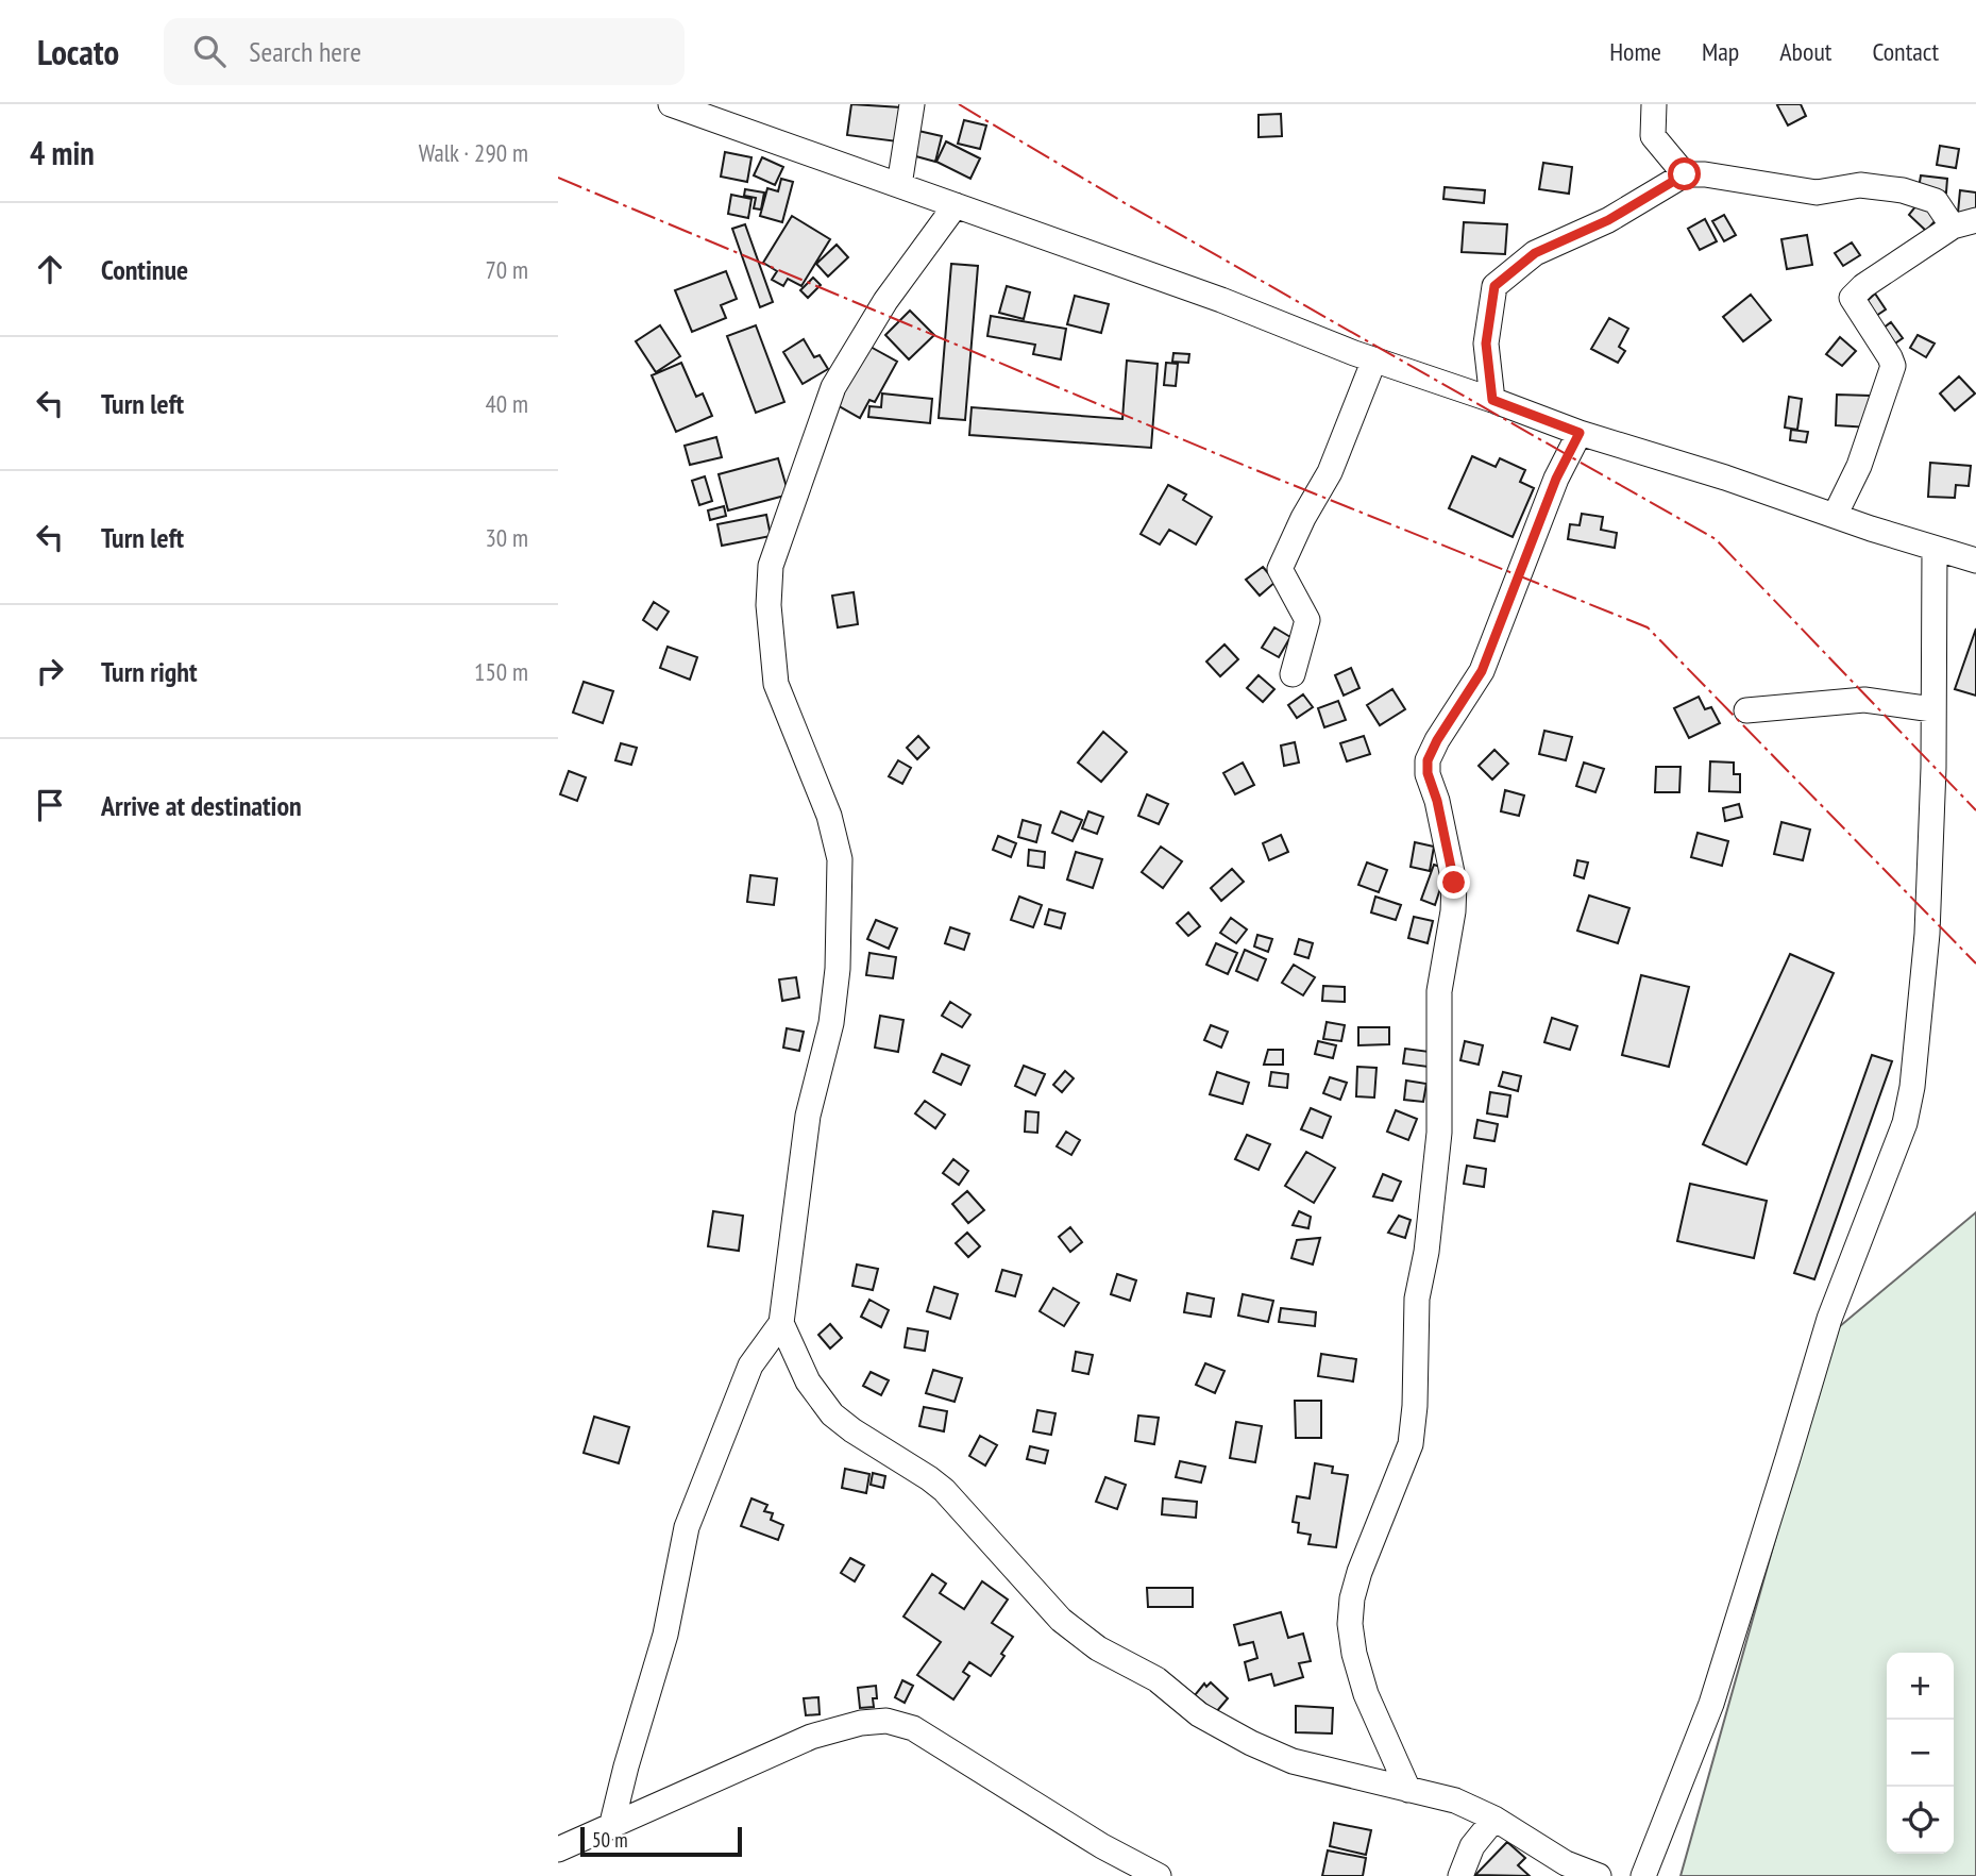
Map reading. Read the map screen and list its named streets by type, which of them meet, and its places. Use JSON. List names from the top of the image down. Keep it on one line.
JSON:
{"scale_bar":"50 m","page":{"header":"Locato","search":"Search here","nav":["Home","Map","About","Contact"],"heading":["4 min","Walk · 290 m"],"list":[["Continue","70 m"],["Turn left","40 m"],["Turn left","30 m"],["Turn right","150 m"],"Arrive at destination"],"map_buttons":["+","−"],"scale":"50 m"}}
